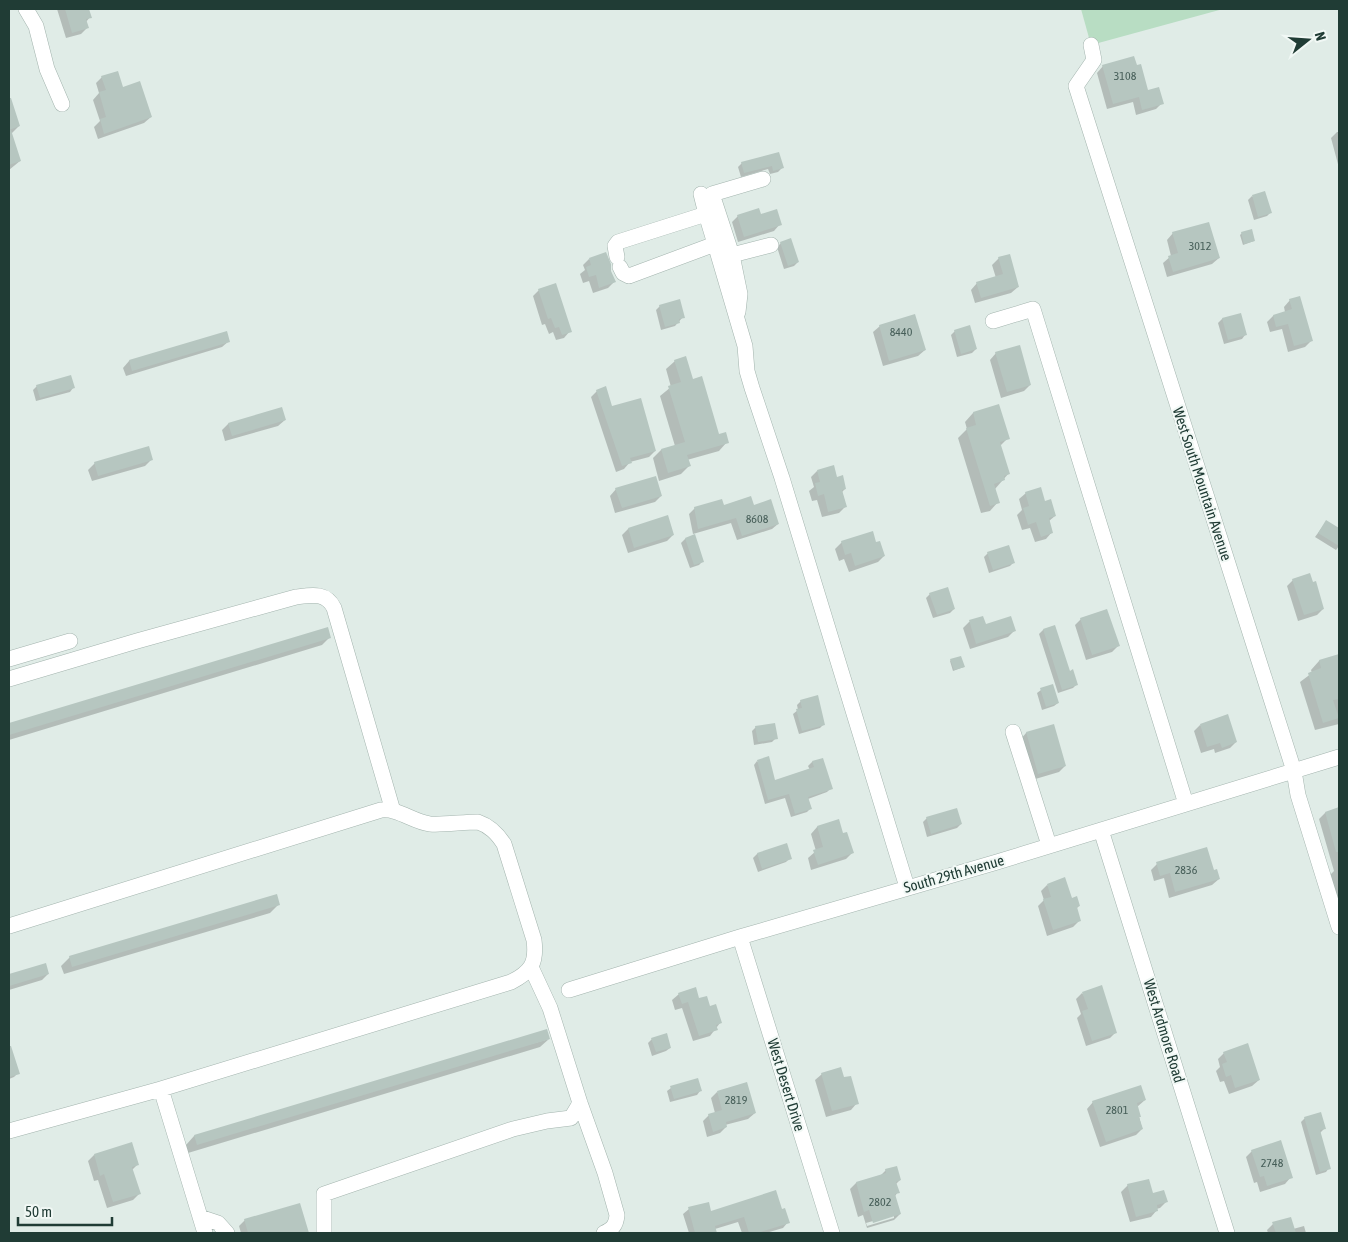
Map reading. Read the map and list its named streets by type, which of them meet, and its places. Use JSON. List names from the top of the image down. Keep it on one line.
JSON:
{"streets":{"street":["West South Mountain Avenue","South 29th Avenue","West Ardmore Road","West Desert Drive"]},"crossings":[["West South Mountain Avenue","South 29th Avenue"],["South 29th Avenue","West Ardmore Road"],["South 29th Avenue","West Desert Drive"]],"house_numbers":["3108","3012","8440","8608","2836","2819","2801","2748","2802"],"scale_bar":"50 m","north":"right"}
